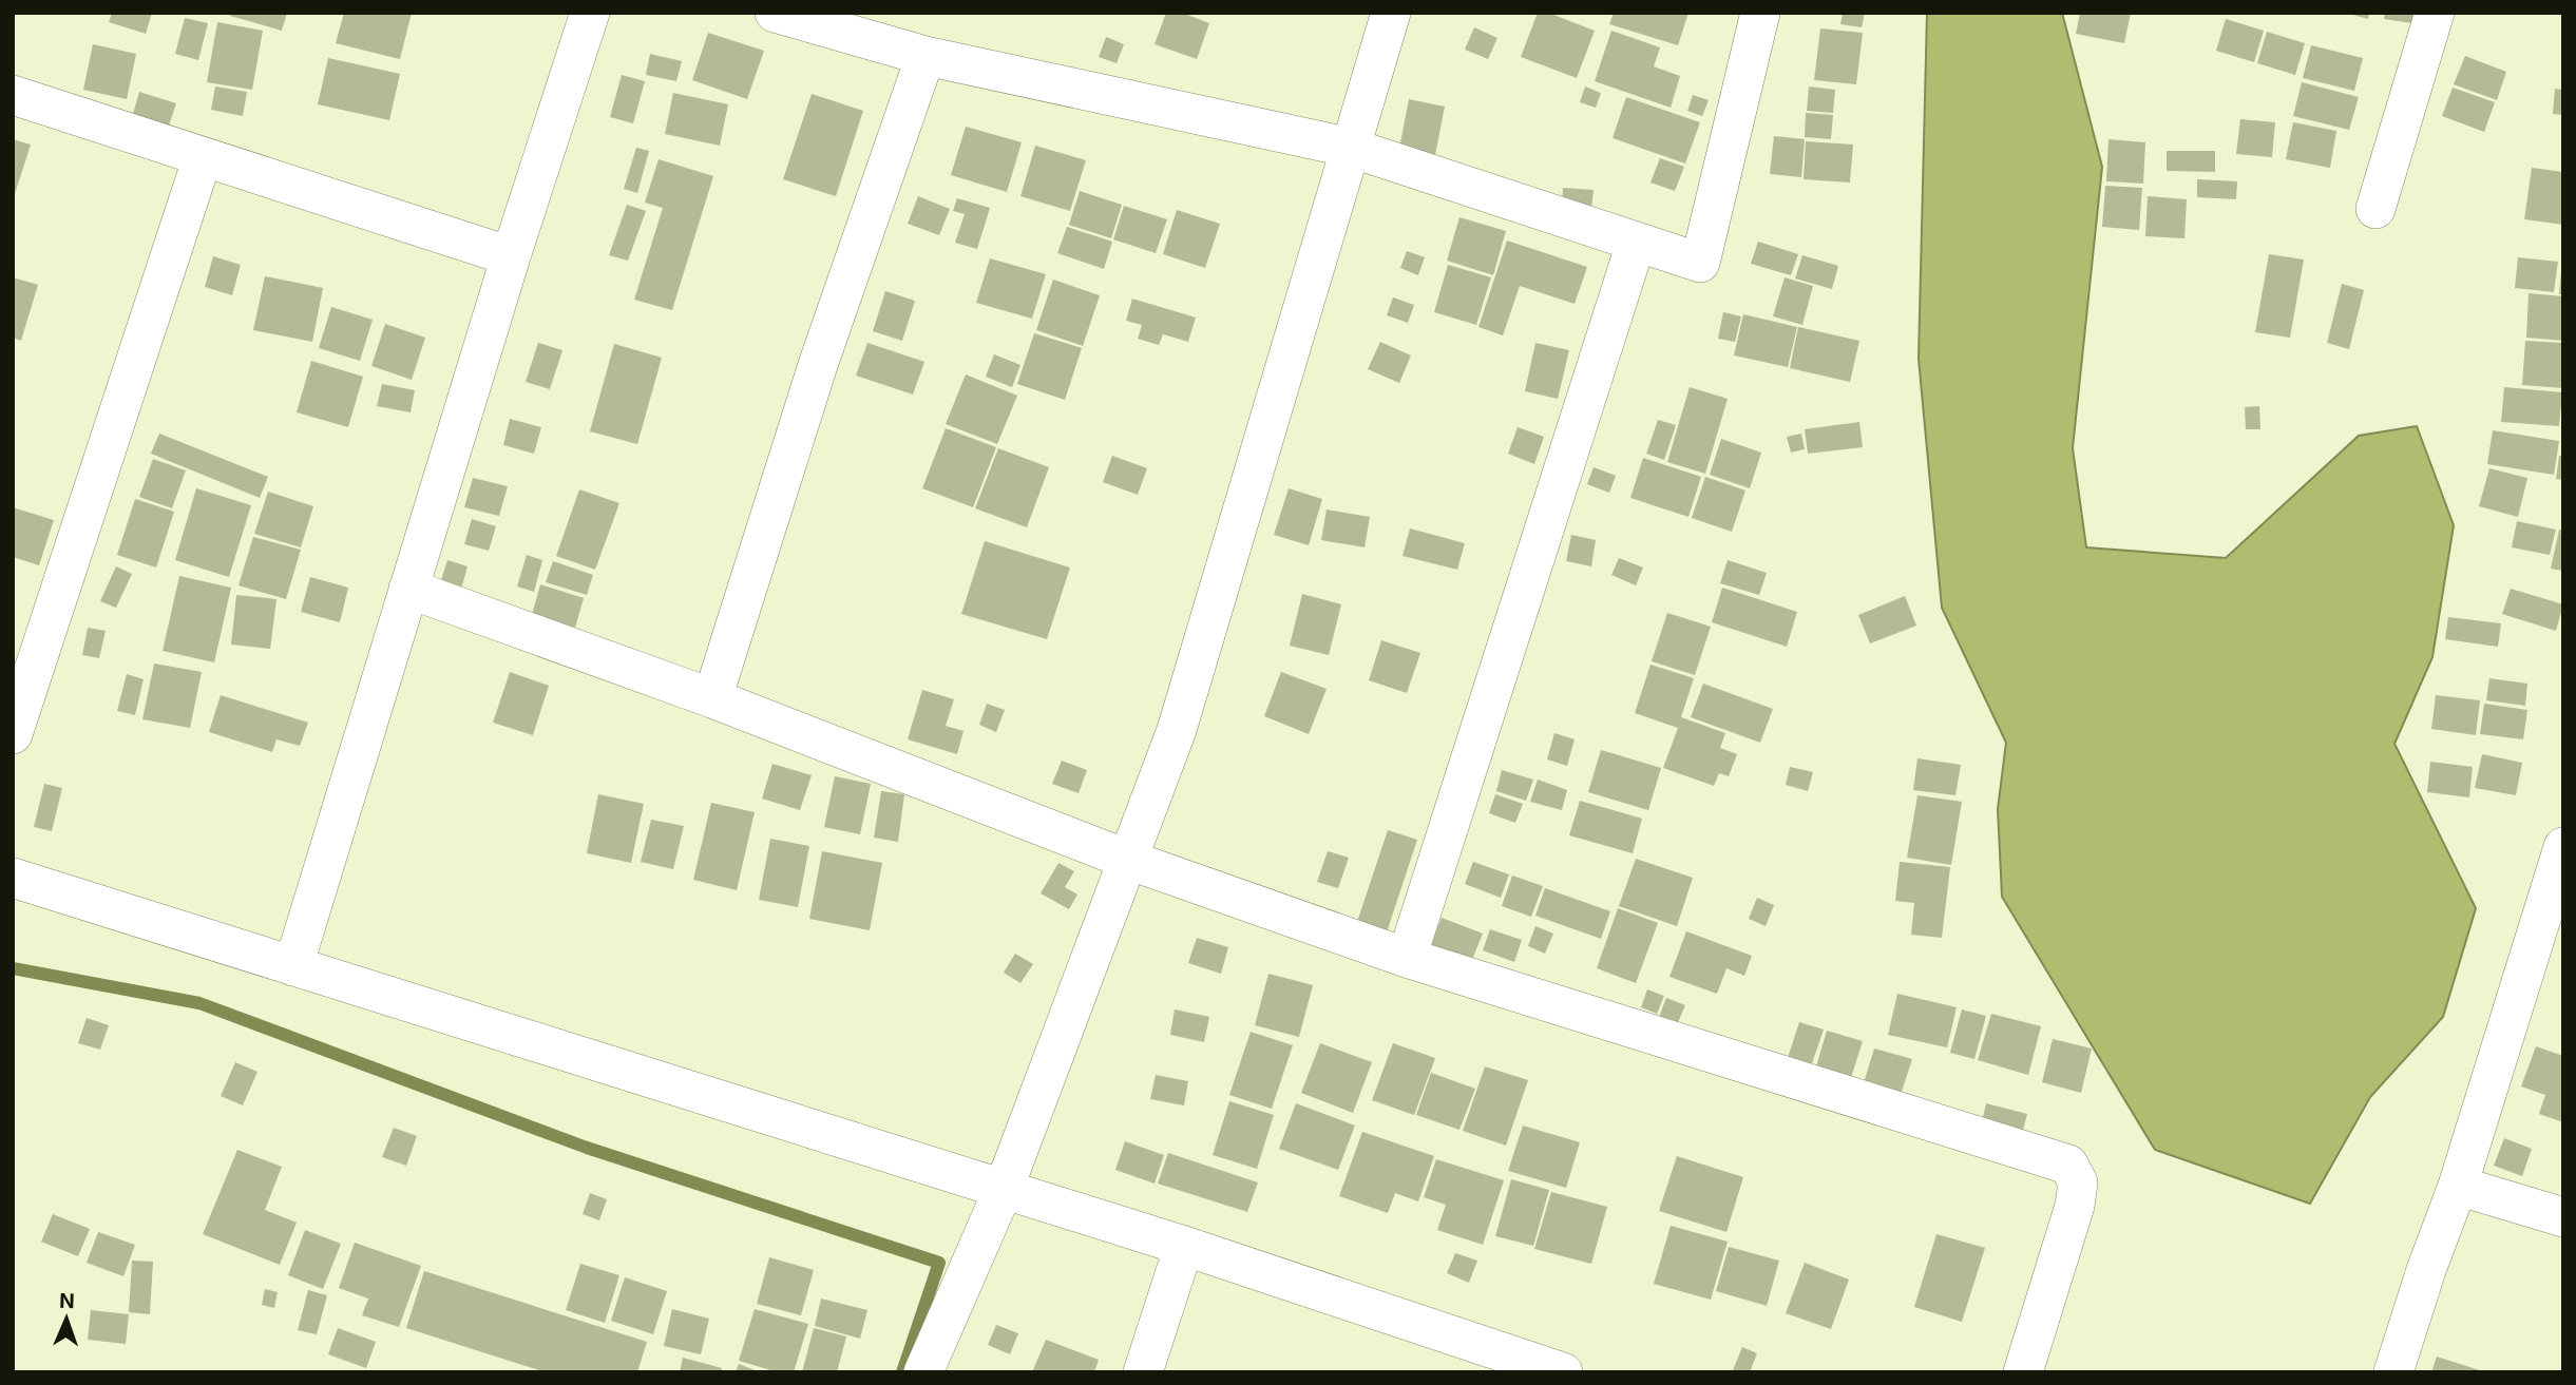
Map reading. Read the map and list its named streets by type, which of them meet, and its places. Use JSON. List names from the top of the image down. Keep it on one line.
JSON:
{"north":"top"}
